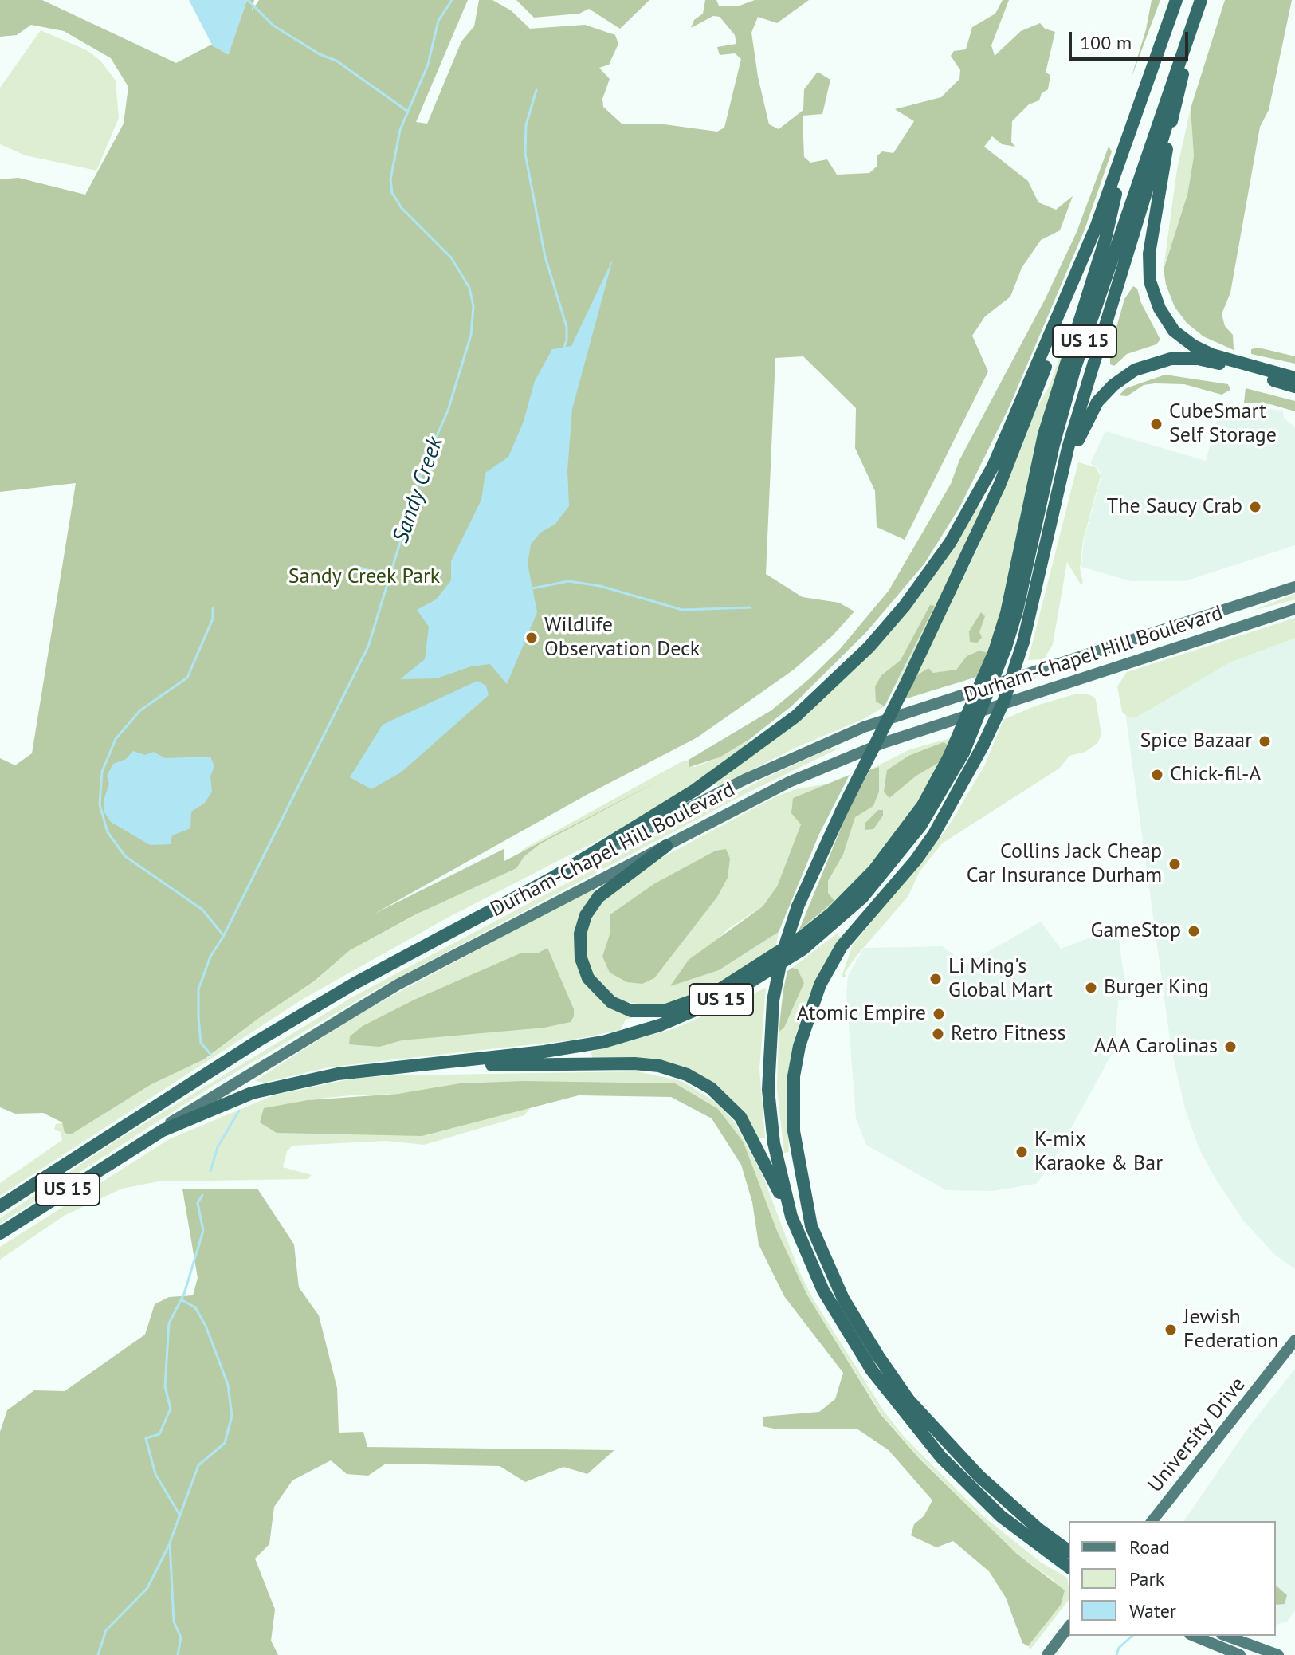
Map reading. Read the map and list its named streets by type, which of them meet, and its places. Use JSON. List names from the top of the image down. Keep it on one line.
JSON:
{"streets":{"highway":["US 15","Durham-Chapel Hill Boulevard"],"main road":["University Drive"]},"crossings":[["US 15","Durham-Chapel Hill Boulevard"]],"water":["Sandy Creek"],"parks":["Sandy Creek Park"],"places":["CubeSmart Self Storage","The Saucy Crab","Wildlife Observation Deck","Spice Bazaar","Chick-fil-A","Collins Jack Cheap Car Insurance Durham","GameStop","Li Ming's Global Mart","Burger King","Atomic Empire","Retro Fitness","AAA Carolinas","K-mix Karaoke & Bar","Jewish Federation"],"legend":["Road","Park","Water"],"scale_bar":"100 m"}
